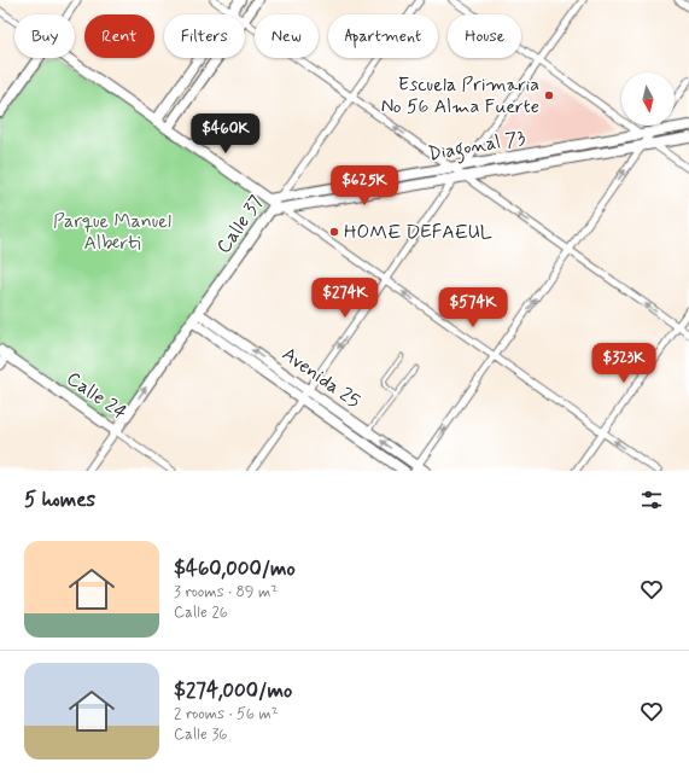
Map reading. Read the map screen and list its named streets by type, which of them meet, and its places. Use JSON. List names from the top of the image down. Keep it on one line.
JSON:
{"streets":{"main road":["Diagonal 73","Calle 37","Avenida 25","Calle 24"]},"crossings":[["Diagonal 73","Calle 37"],["Calle 37","Avenida 25"],["Calle 37","Calle 24"]],"parks":["Parque Manuel Alberti"],"places":["Escuela Primaria No 56 Alma Fuerte","HOME DEFAEUL"],"north":"bottom","page":{"chip":["Buy","Rent","Filters","New","Apartment","House"],"price":["$460K","$625K","$274K","$574K","$323K"],"heading":"5 homes","list":[{"name":"$460,000/mo","note":"3 rooms · 89 m² · Calle 26"},{"name":"$274,000/mo","note":"2 rooms · 56 m² · Calle 36"}]}}
